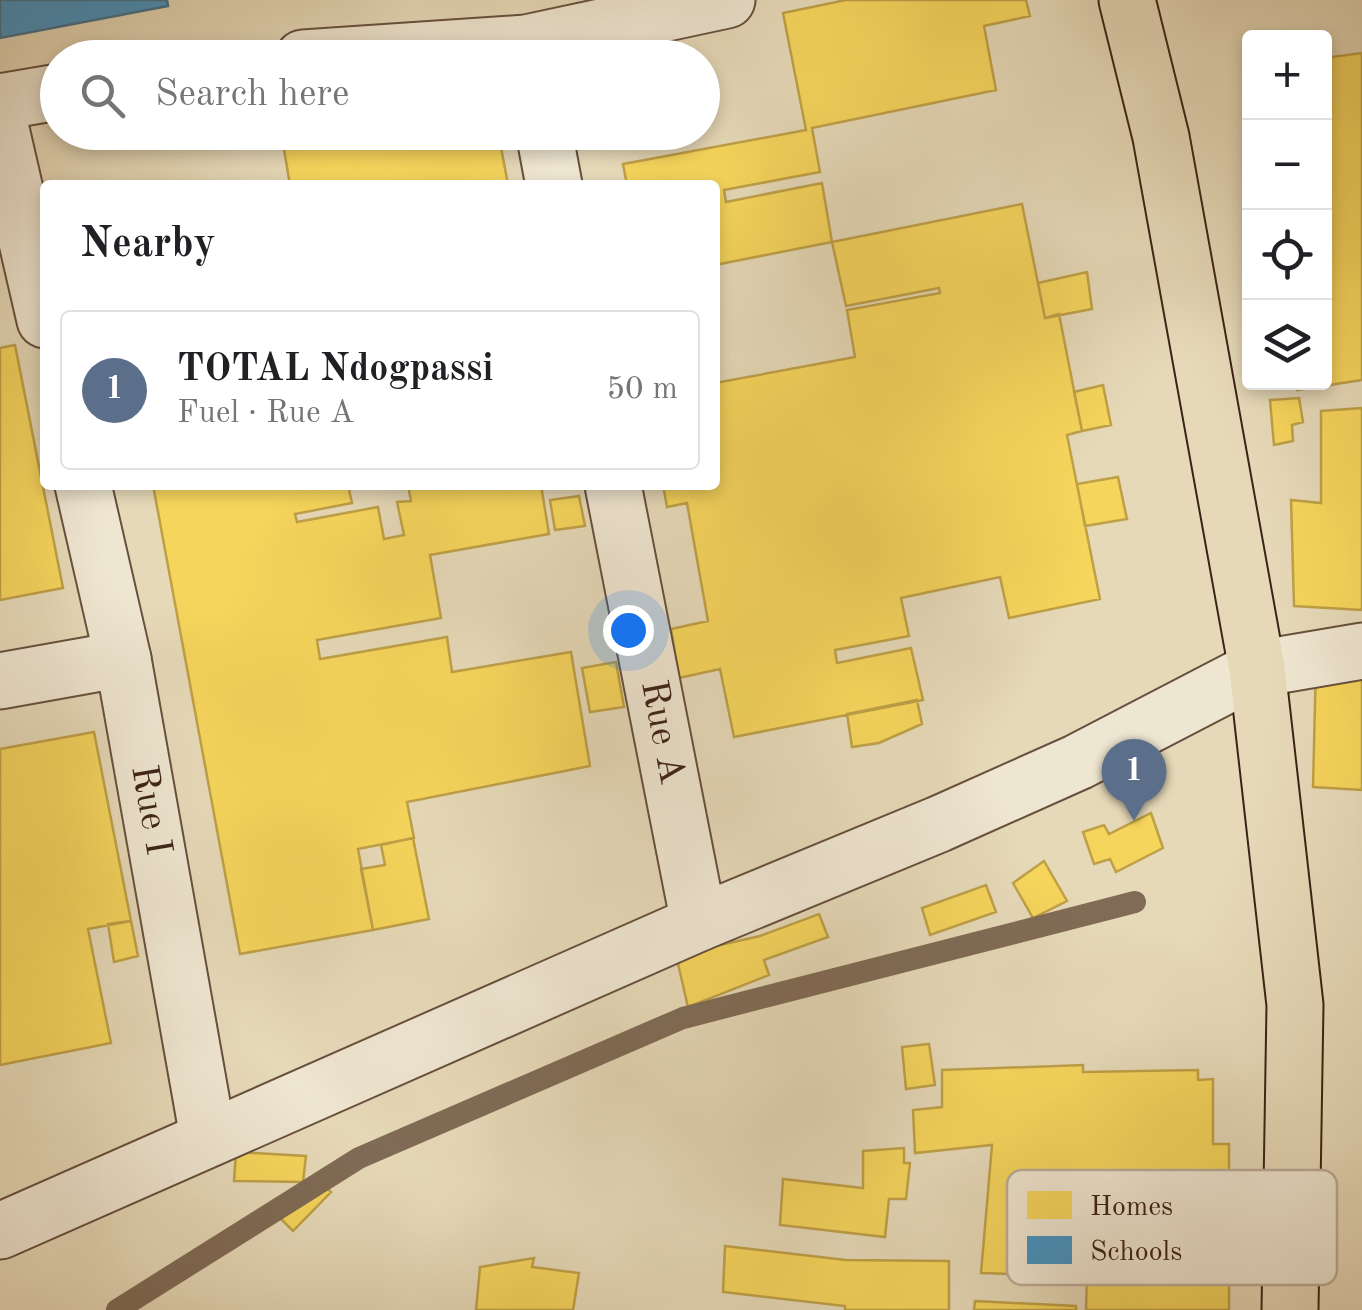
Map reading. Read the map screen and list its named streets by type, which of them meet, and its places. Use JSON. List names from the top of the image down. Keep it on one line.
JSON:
{"streets":{"street":["Rue A","Rue I"]},"legend":["Homes","Schools"],"page":{"map_buttons":["+","−"],"search":"Search here","heading":"Nearby","list":[{"mark":"1","name":"TOTAL Ndogpassi","note":"Fuel · Rue A","value":"50 m"}],"pins":"1"}}
